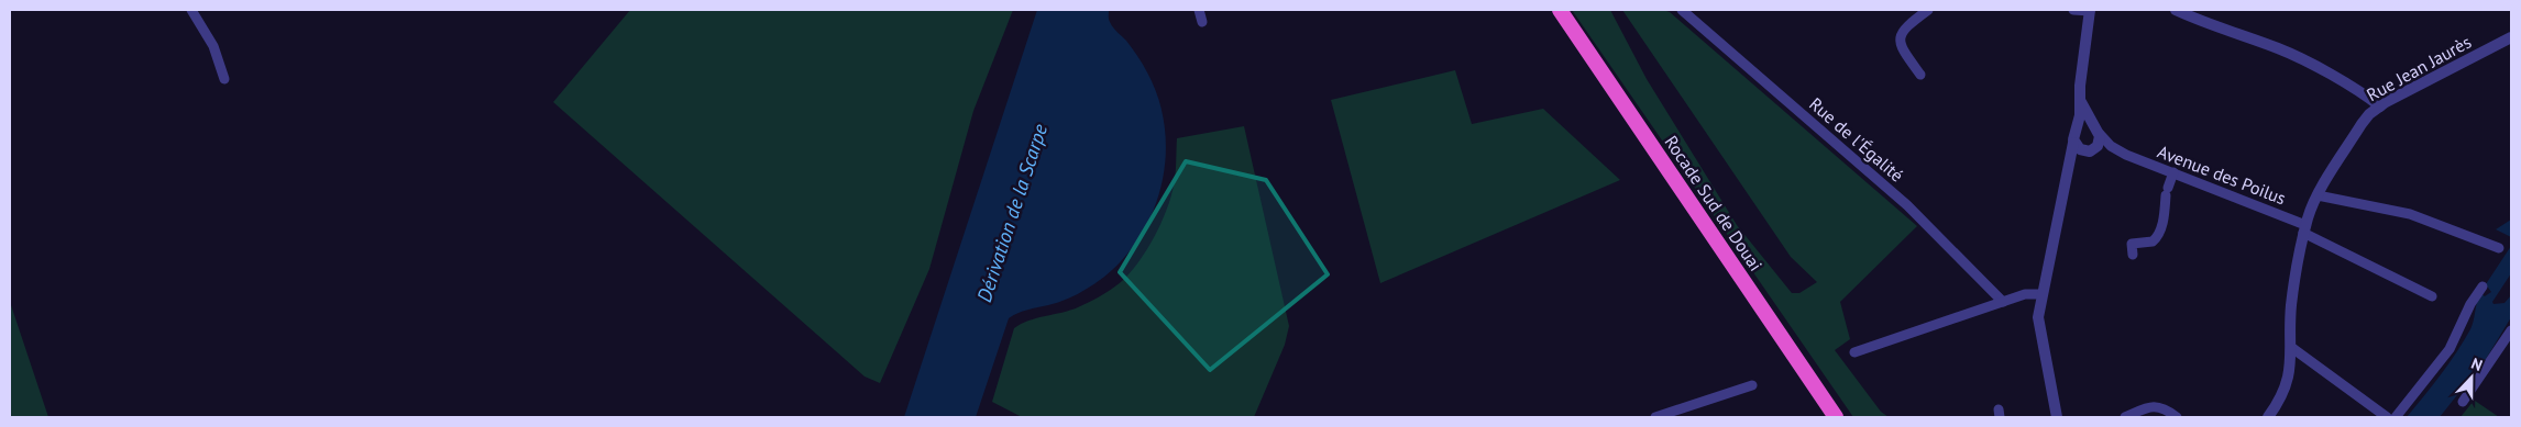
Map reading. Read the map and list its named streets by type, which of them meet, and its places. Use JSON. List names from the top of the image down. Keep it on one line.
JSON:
{"streets":{"highway":["Rocade Sud de Douai"],"street":["Rue Jean Jaurès","Rue de l'Égalité","Avenue des Poilus"]},"crossings":[["Rue Jean Jaurès","Avenue des Poilus"]],"water":["Dérivation de la Scarpe"],"north":"top"}
